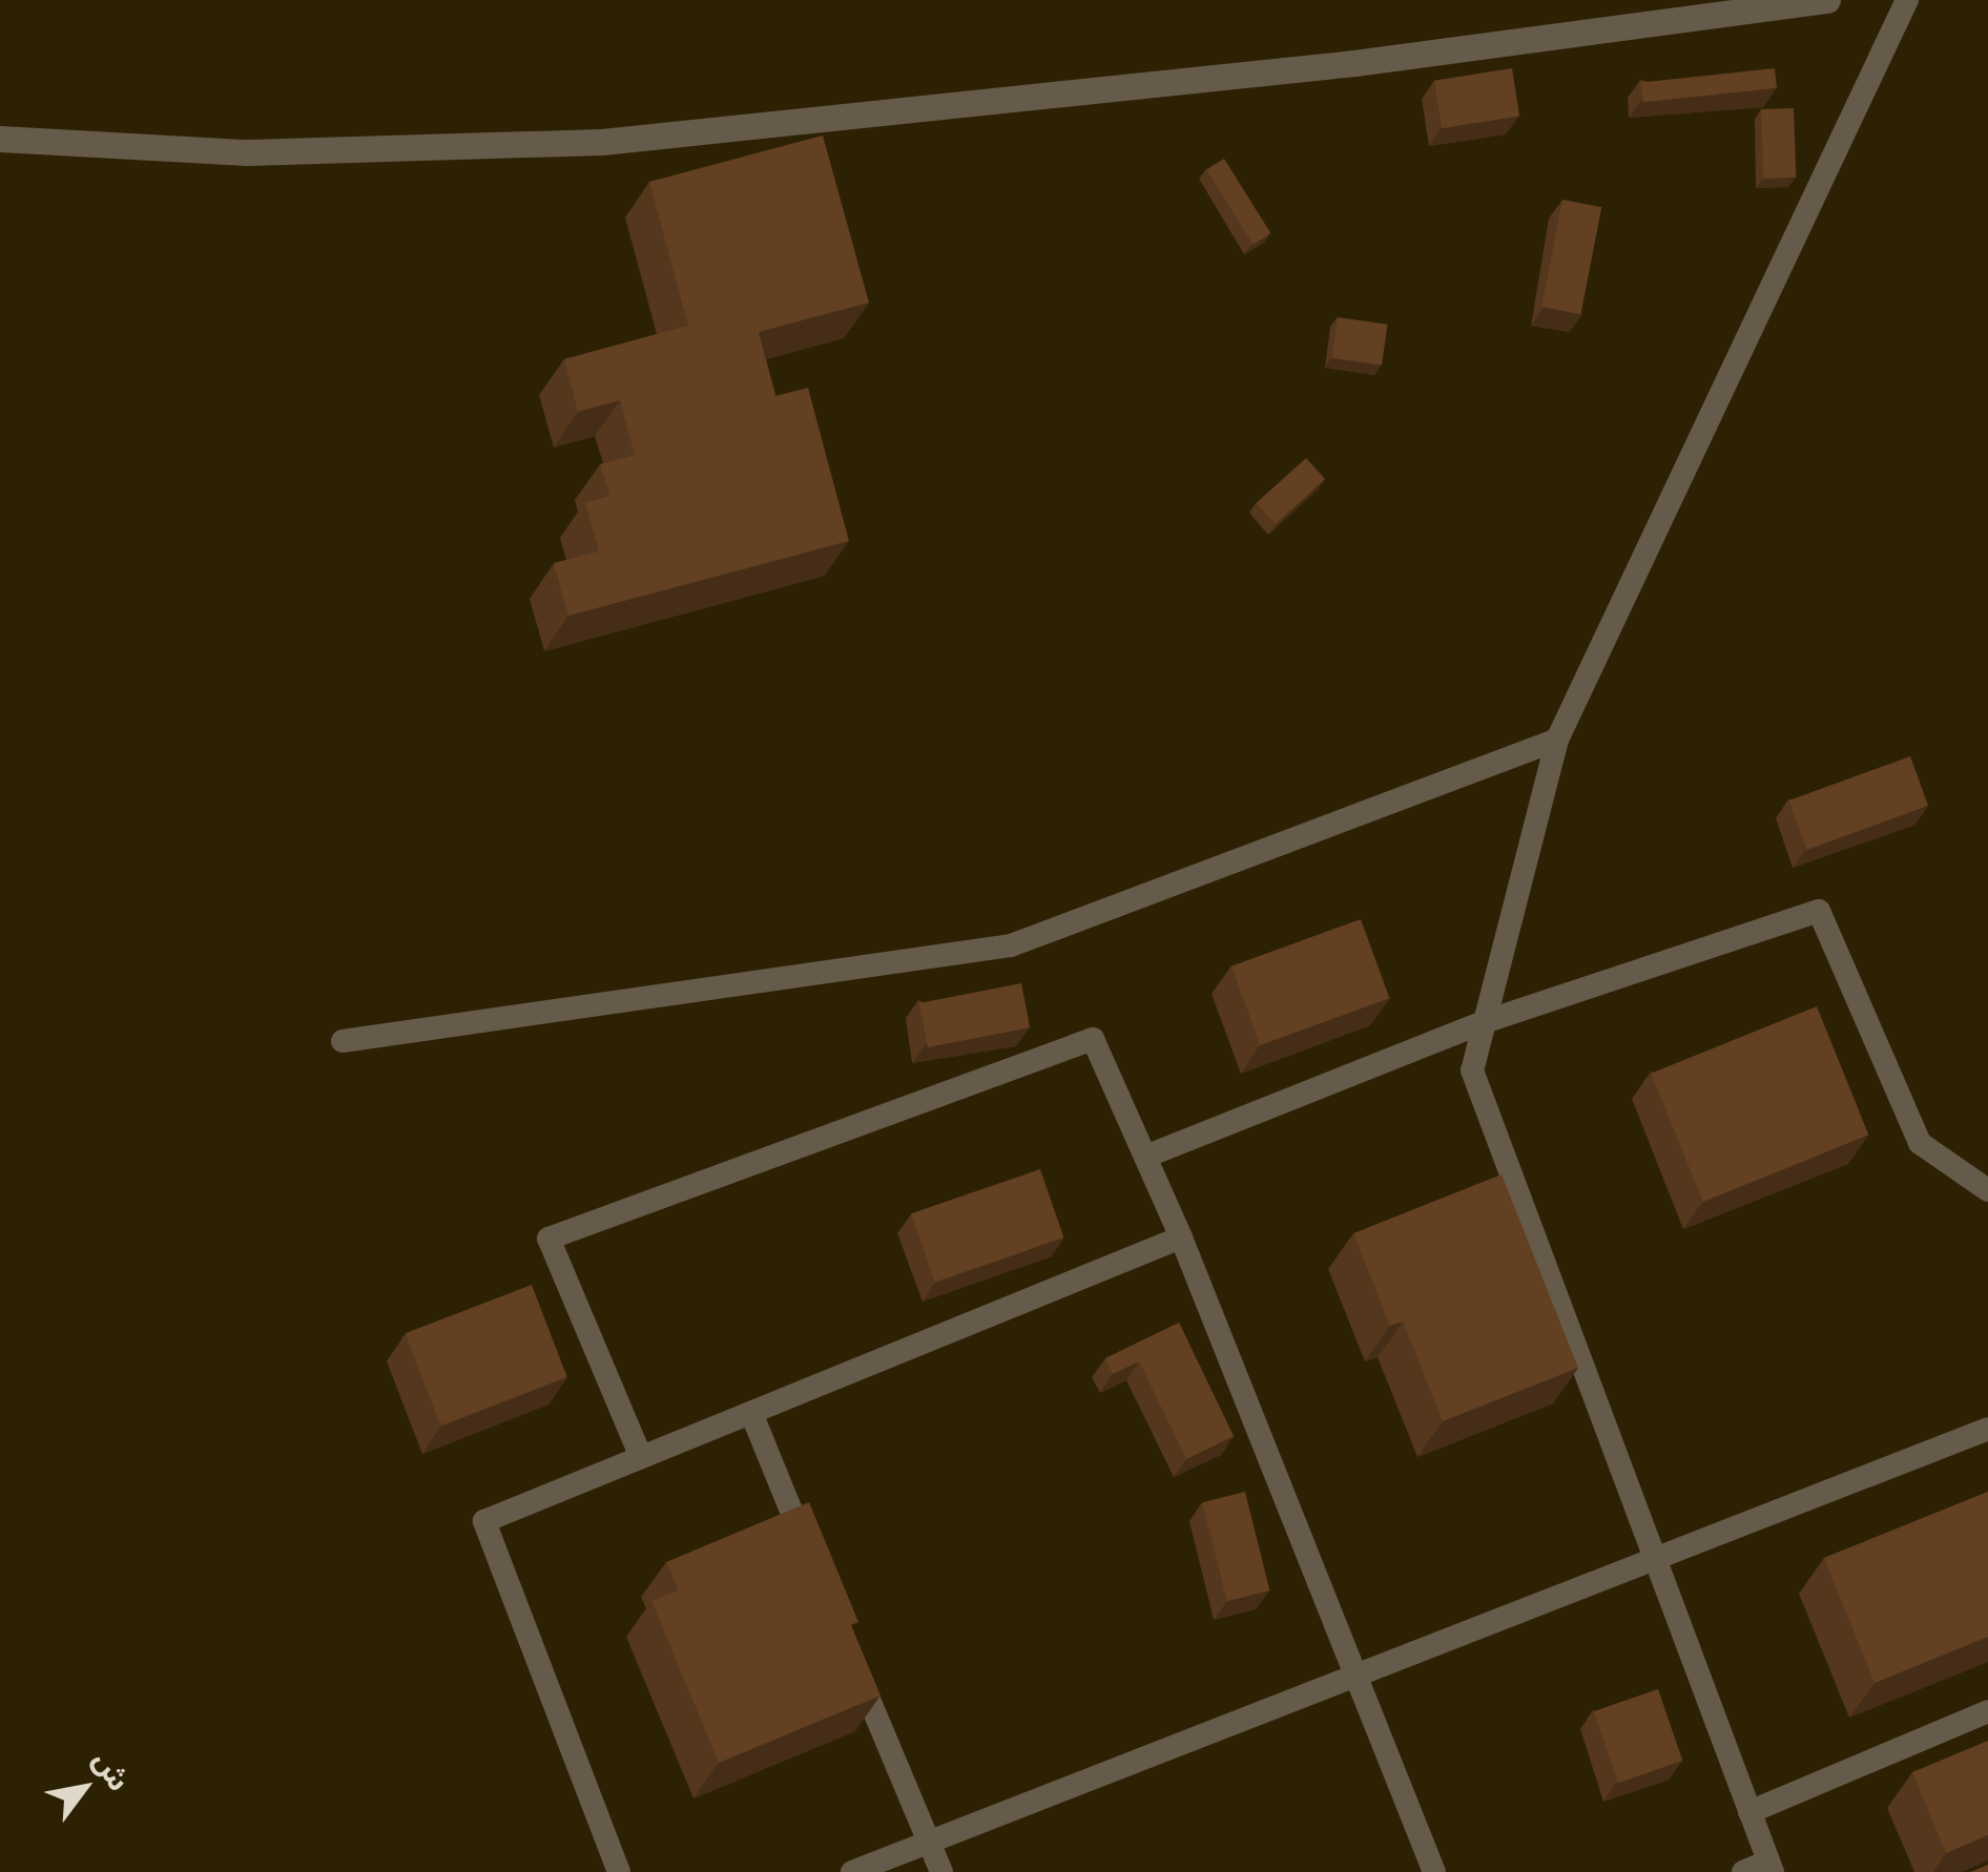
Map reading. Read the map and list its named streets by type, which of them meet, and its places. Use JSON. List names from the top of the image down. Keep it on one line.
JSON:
{"north":"top right"}
